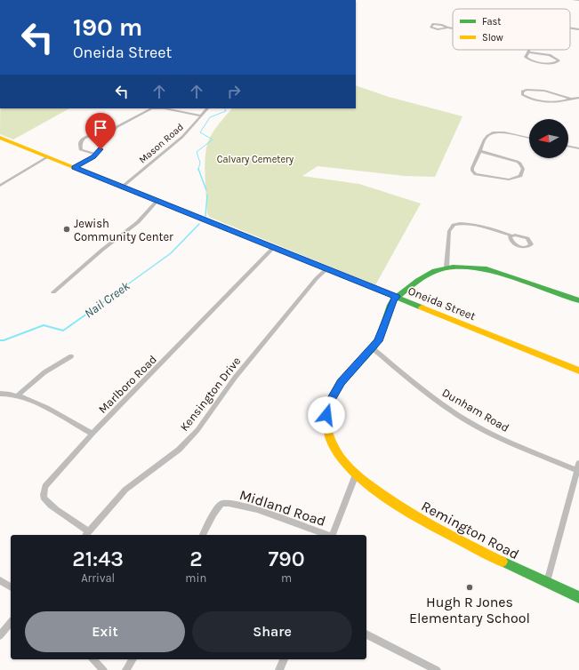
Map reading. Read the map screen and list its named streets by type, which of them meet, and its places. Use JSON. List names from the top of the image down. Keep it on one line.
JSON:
{"streets":{"street":["Mason Road","Oneida Street","Marlboro Road","Kensington Drive","Dunham Road","Midland Road","Remington Road"]},"crossings":[["Mason Road","Oneida Street"],["Oneida Street","Marlboro Road"],["Oneida Street","Kensington Drive"],["Oneida Street","Remington Road"],["Marlboro Road","Kensington Drive"],["Dunham Road","Remington Road"]],"water":["Nail Creek"],"parks":["Calvary Cemetery"],"places":["Jewish Community Center","Hugh R Jones Elementary School"],"legend":["Fast","Slow"],"north":"left","page":{"turn":["190 m","Oneida Street"],"eta":["21:43","Arrival","2","min","790","m"],"buttons":["Exit","Share"]}}
